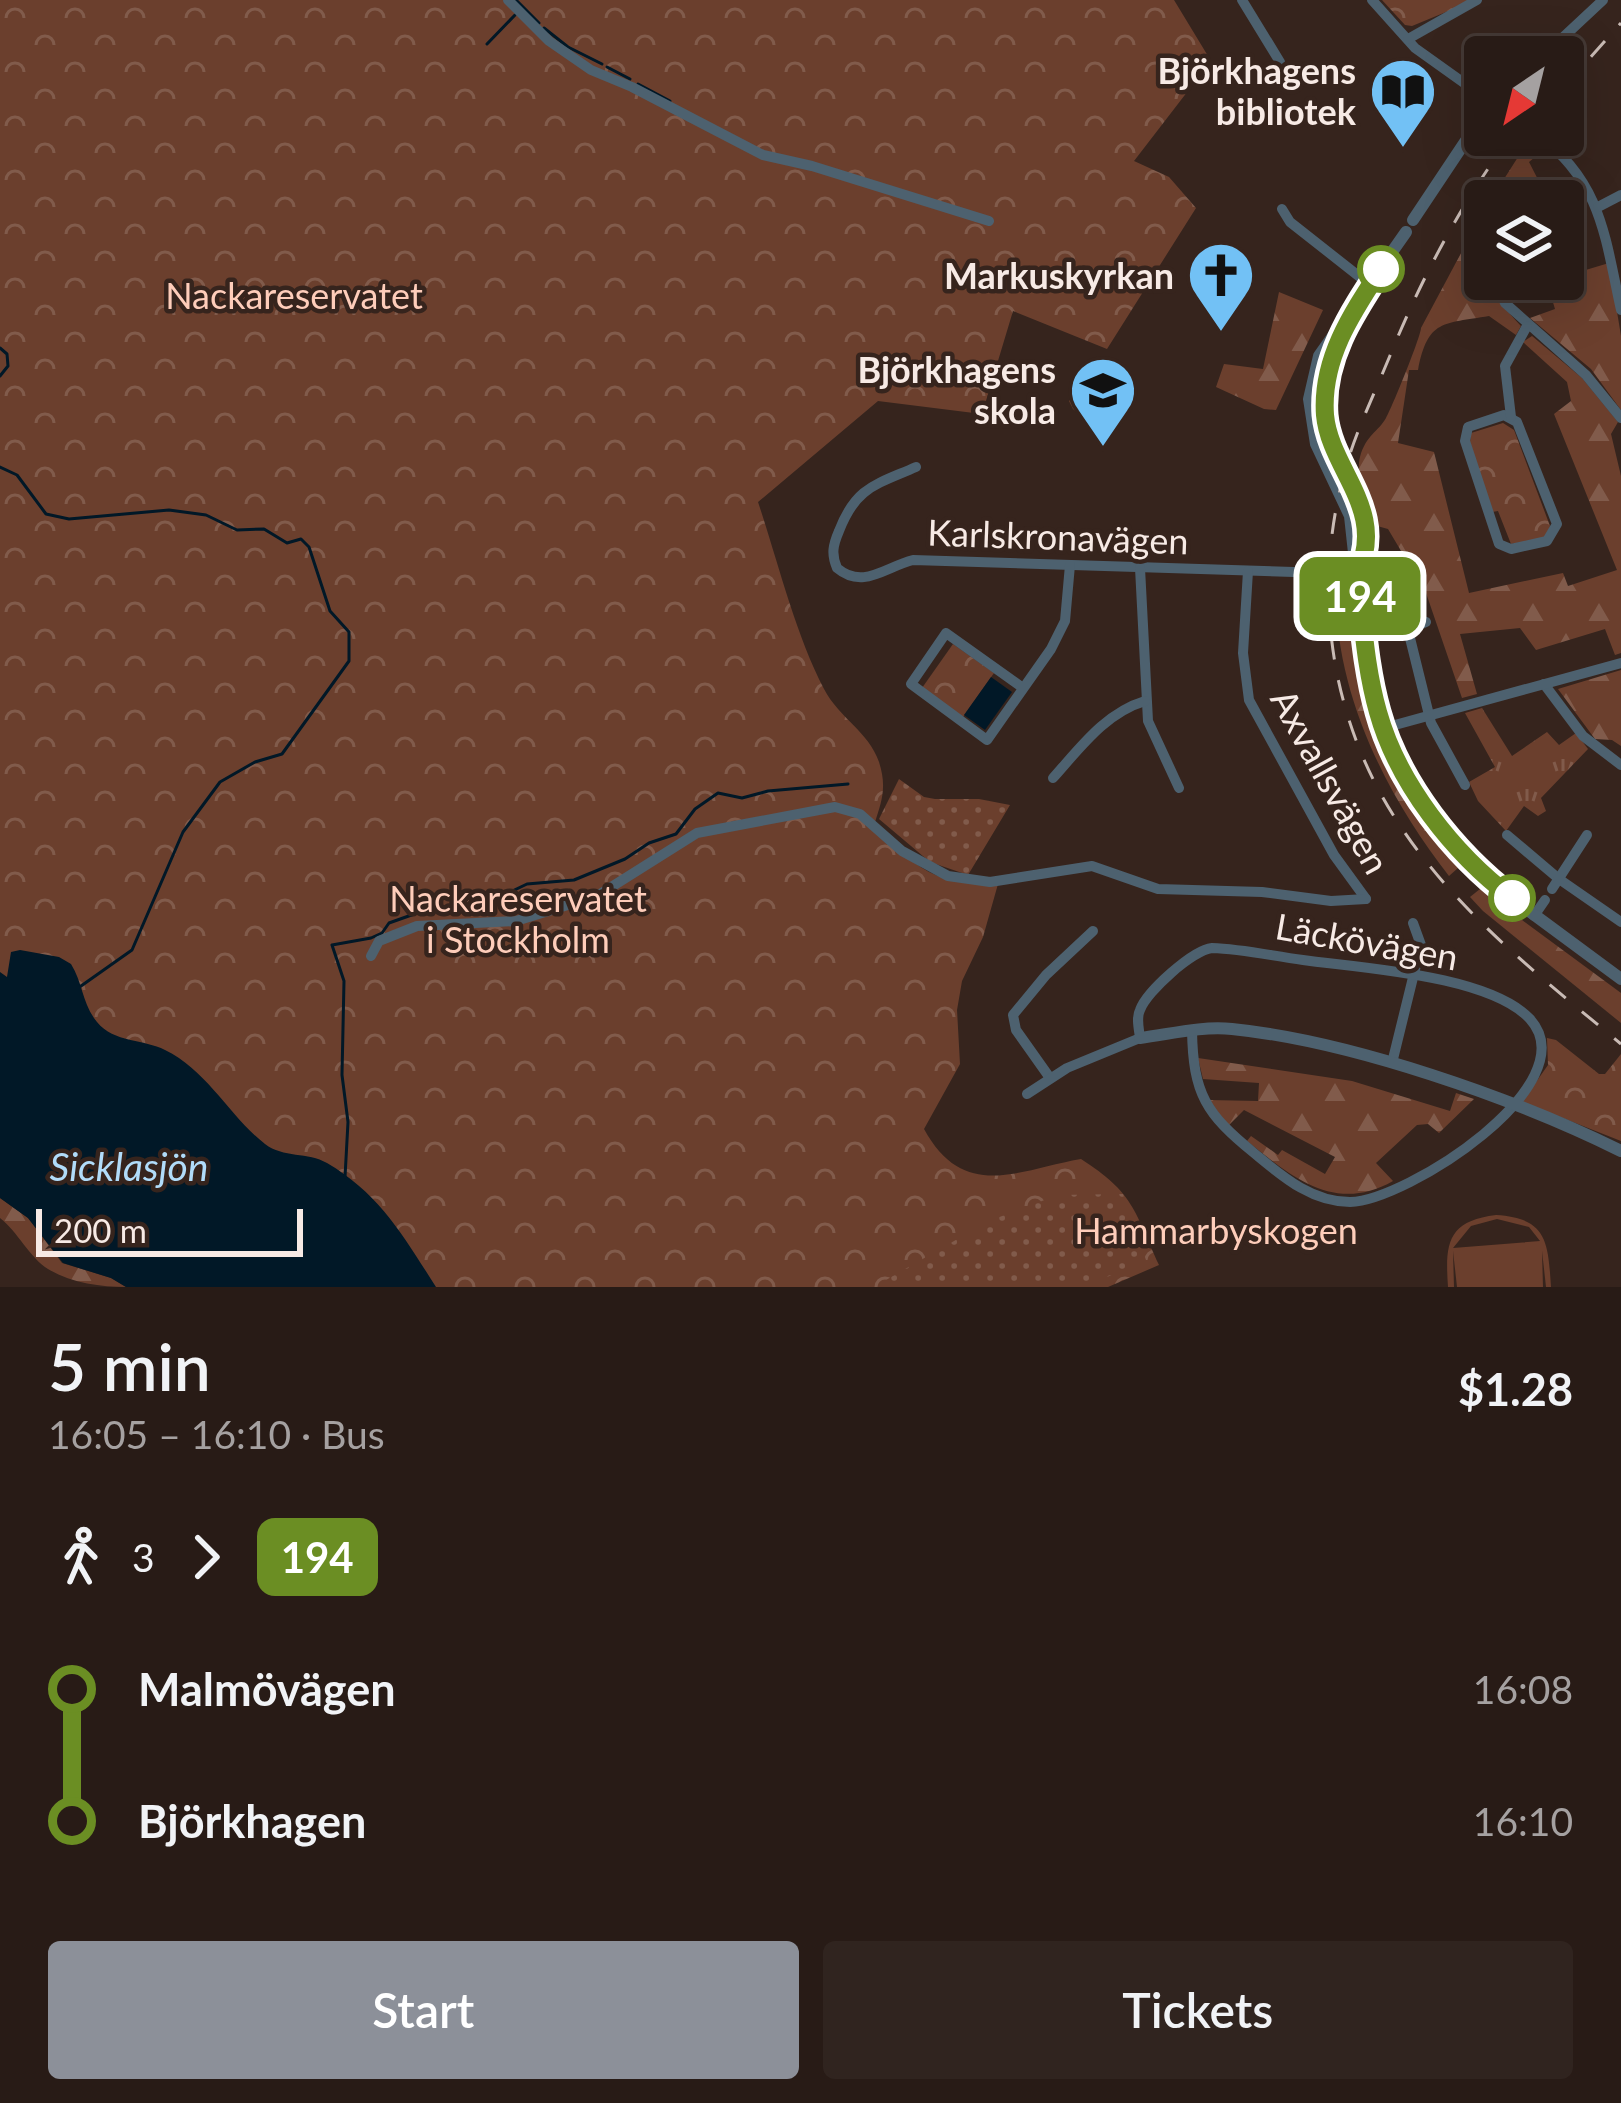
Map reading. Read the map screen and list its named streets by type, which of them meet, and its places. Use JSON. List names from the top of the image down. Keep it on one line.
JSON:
{"streets":{"street":["Karlskronavägen","Axvallsvägen","Läckövägen"]},"crossings":[["Karlskronavägen","Axvallsvägen"]],"water":["Sicklasjön"],"parks":["Nackareservatet","Nackareservatet i Stockholm","Hammarbyskogen"],"places":{"library":["Björkhagens bibliotek"],"church":["Markuskyrkan"],"school or university":["Björkhagens skola"]},"lines":["bus line 194"],"scale_bar":"200 m","north":"bottom left","page":{"on_map":"194","scale":"200 m","heading":["5 min","16:05 – 16:10 · Bus","$1.28"],"legs":["3","194"],"list":[{"name":"Malmövägen","value":"16:08"},{"name":"Björkhagen","value":"16:10"}],"buttons":["Start","Tickets"]}}
